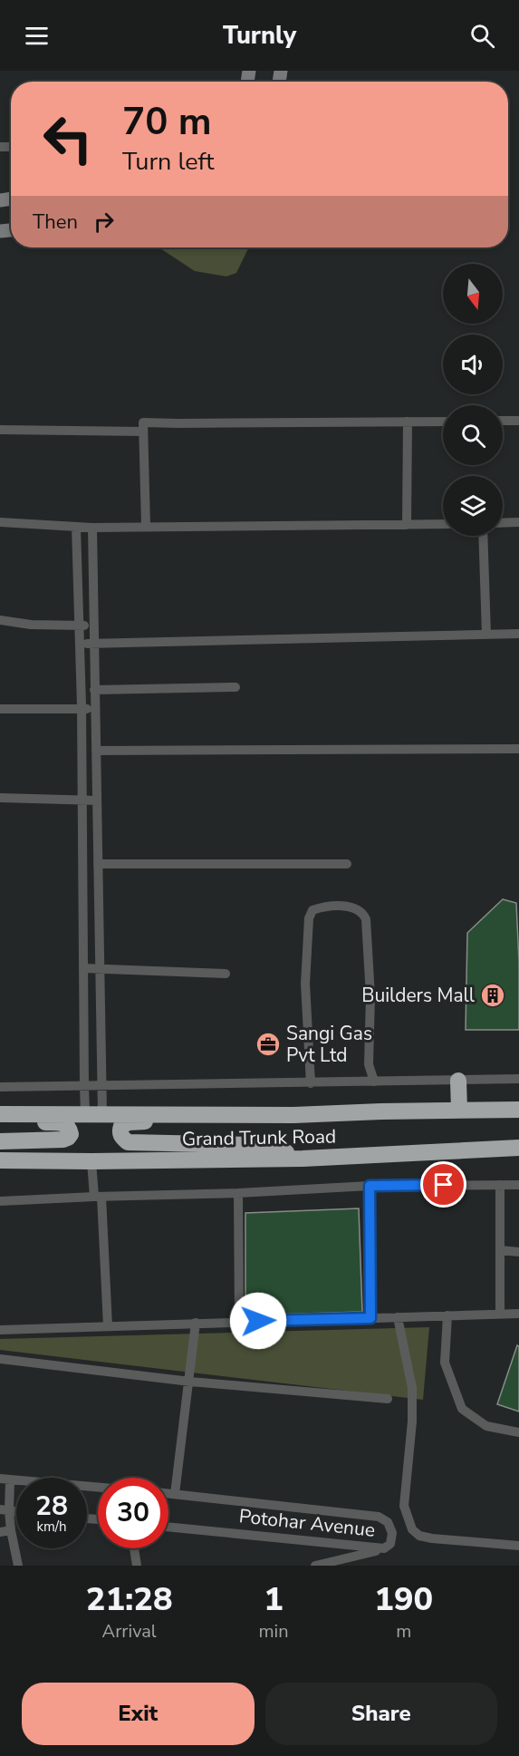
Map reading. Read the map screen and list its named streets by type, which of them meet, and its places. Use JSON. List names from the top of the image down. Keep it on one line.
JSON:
{"streets":{"highway":["Grand Trunk Road"],"street":["Potohar Avenue"]},"places":{"building":["Builders Mall"],"office":["Sangi Gas Pvt Ltd"]},"north":"bottom","page":{"header":"Turnly","turn":["70 m","Turn left"],"then":"Then","speed":"28 km/h","limit":"30","eta":["21:28","Arrival","1","min","190","m"],"buttons":["Exit","Share"]}}
